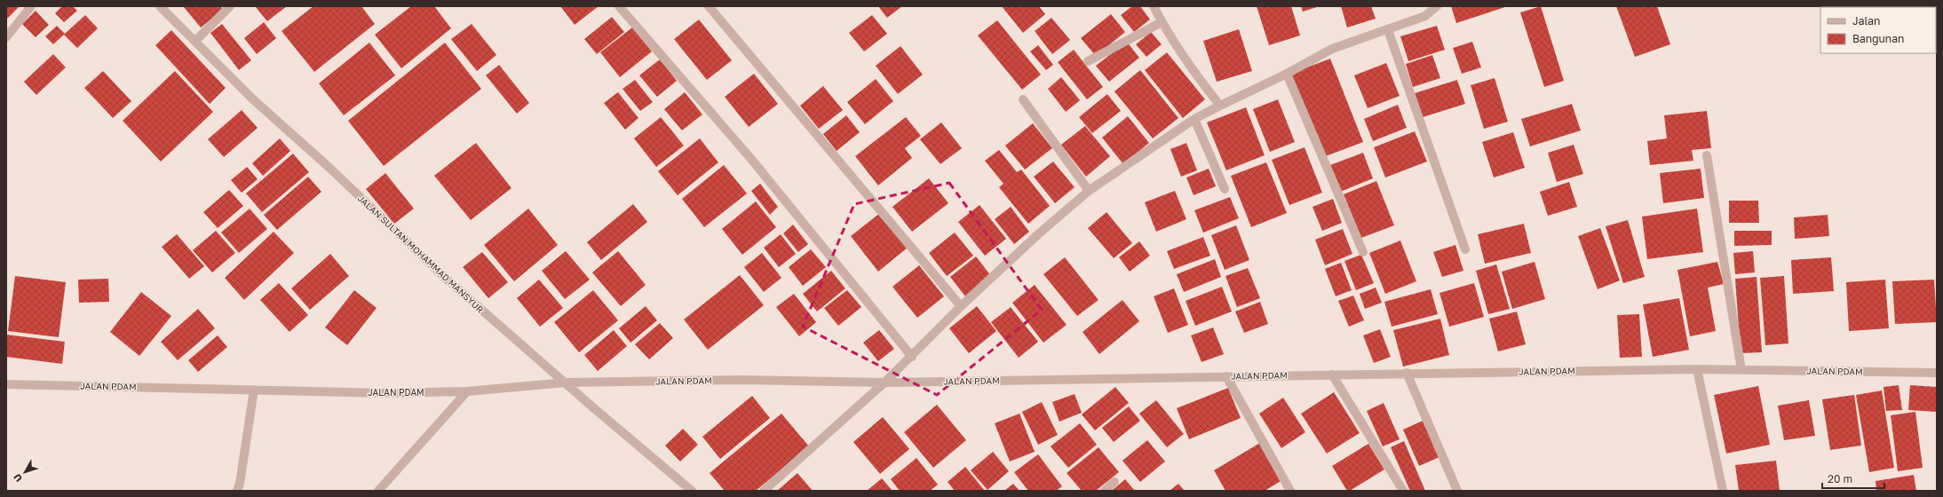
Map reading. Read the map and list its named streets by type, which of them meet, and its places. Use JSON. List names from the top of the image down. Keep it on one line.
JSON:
{"streets":{"street":["JALAN SULTAN MOHAMMAD MANSYUR","JALAN PDAM"]},"crossings":[["JALAN SULTAN MOHAMMAD MANSYUR","JALAN PDAM"]],"legend":["Jalan","Bangunan"],"scale_bar":"20 m","north":"bottom left"}
